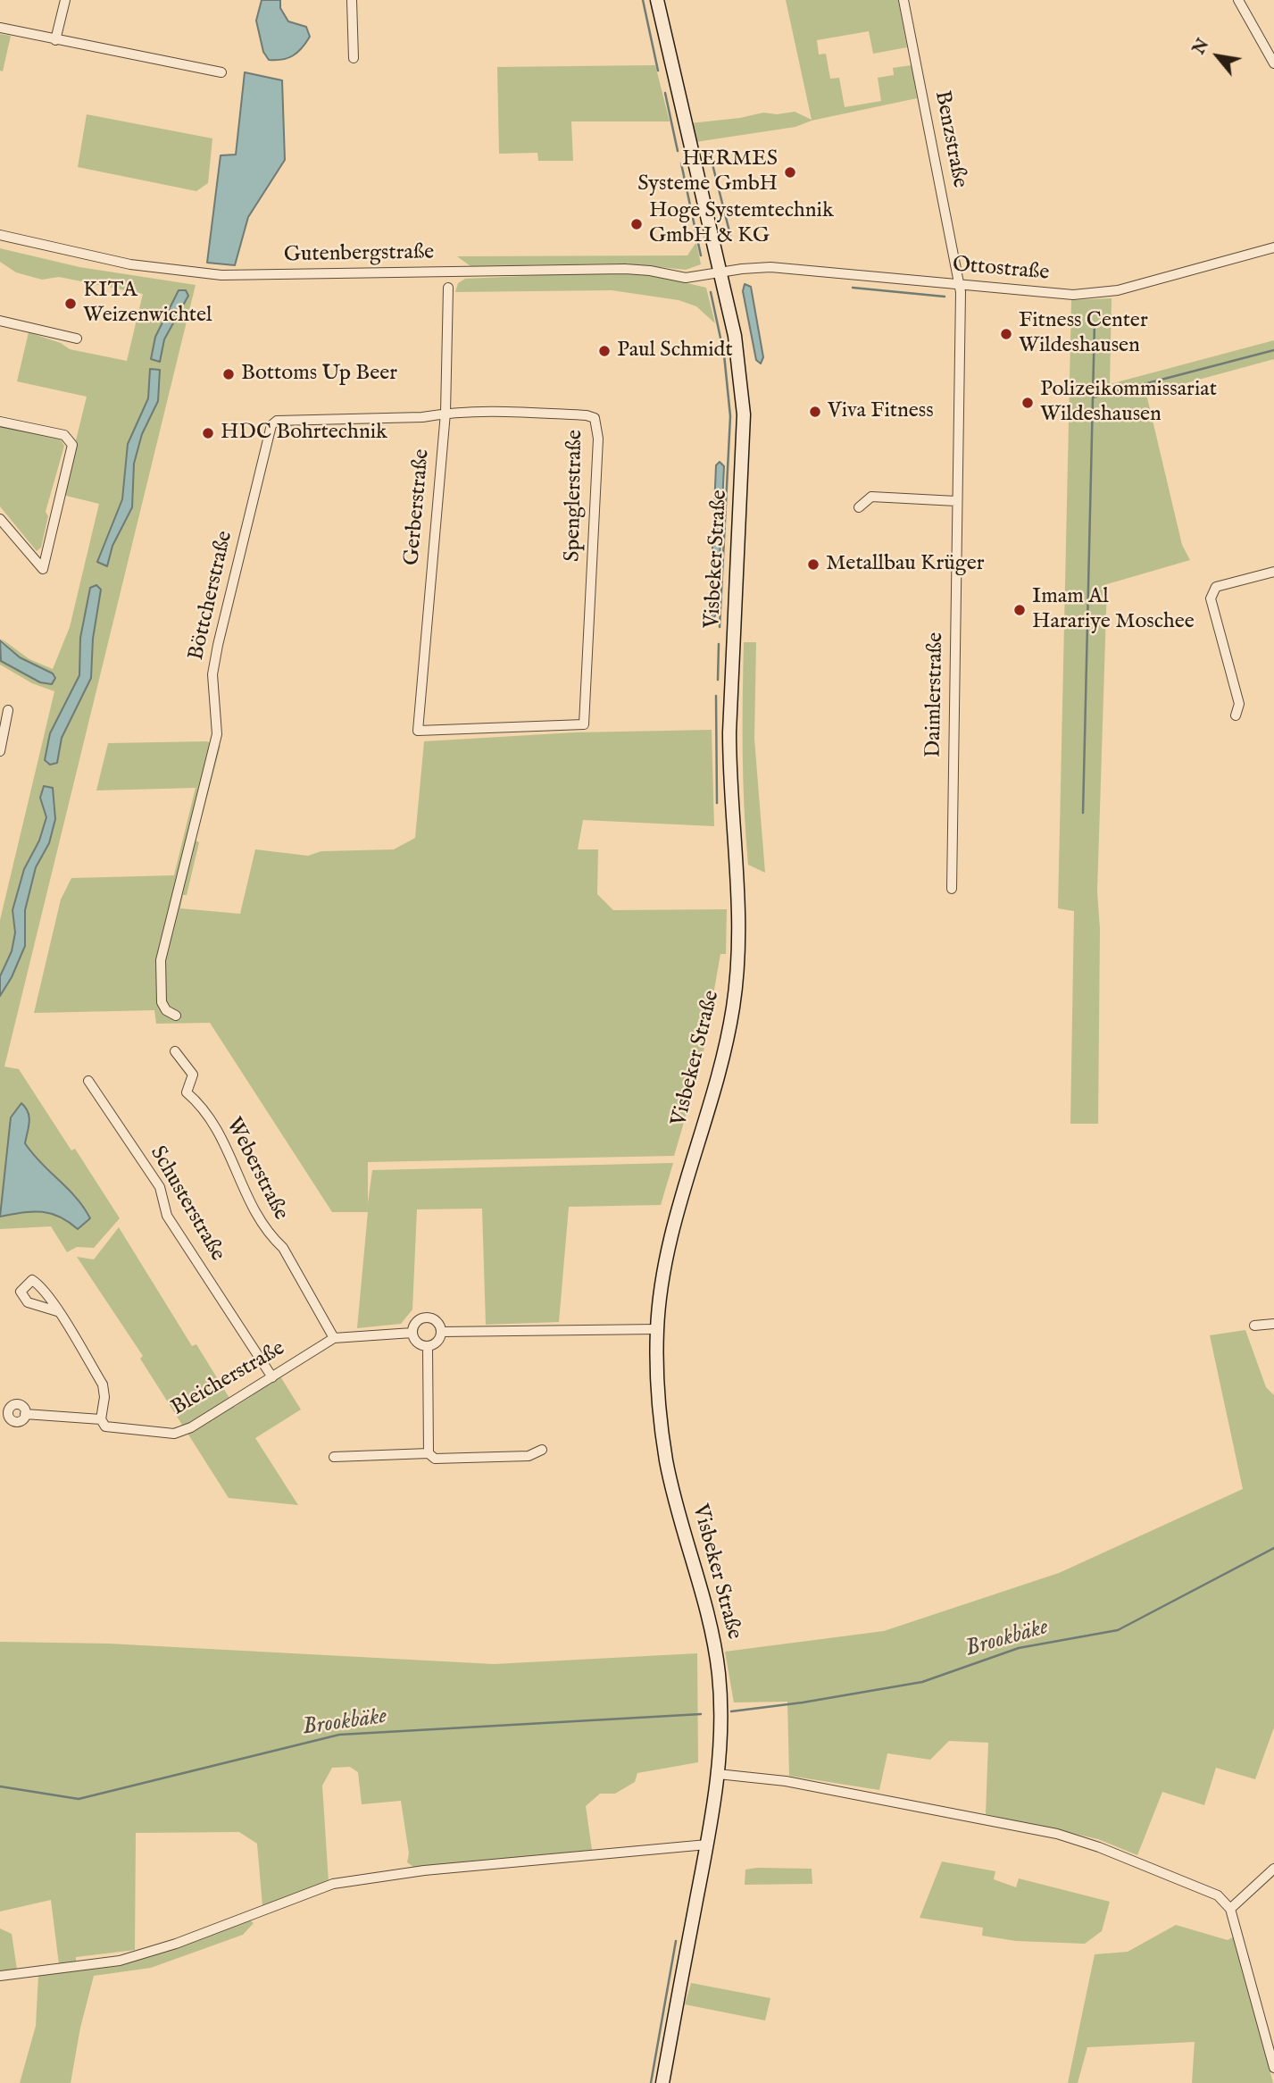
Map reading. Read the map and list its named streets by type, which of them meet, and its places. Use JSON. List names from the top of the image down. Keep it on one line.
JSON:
{"streets":{"main road":["Visbeker Straße"],"street":["Benzstraße","Gutenbergstraße","Ottostraße","Spenglerstraße","Gerberstraße","Böttcherstraße","Daimlerstraße","Weberstraße","Schusterstraße","Bleicherstraße"]},"crossings":[["Benzstraße","Ottostraße"],["Benzstraße","Daimlerstraße"],["Gutenbergstraße","Ottostraße"],["Gutenbergstraße","Visbeker Straße"],["Ottostraße","Visbeker Straße"],["Ottostraße","Daimlerstraße"],["Spenglerstraße","Gerberstraße"],["Spenglerstraße","Böttcherstraße"],["Gerberstraße","Böttcherstraße"],["Weberstraße","Bleicherstraße"],["Schusterstraße","Bleicherstraße"]],"water":["Brookbäke"],"places":["HERMES Systeme GmbH","Hoge Systemtechnik GmbH & KG","KITA Weizenwichtel","Fitness Center Wildeshausen","Paul Schmidt","Bottoms Up Beer","Polizeikommissariat Wildeshausen","Viva Fitness","HDC Bohrtechnik","Metallbau Krüger","Imam Al Harariye Moschee"],"north":"top left"}
